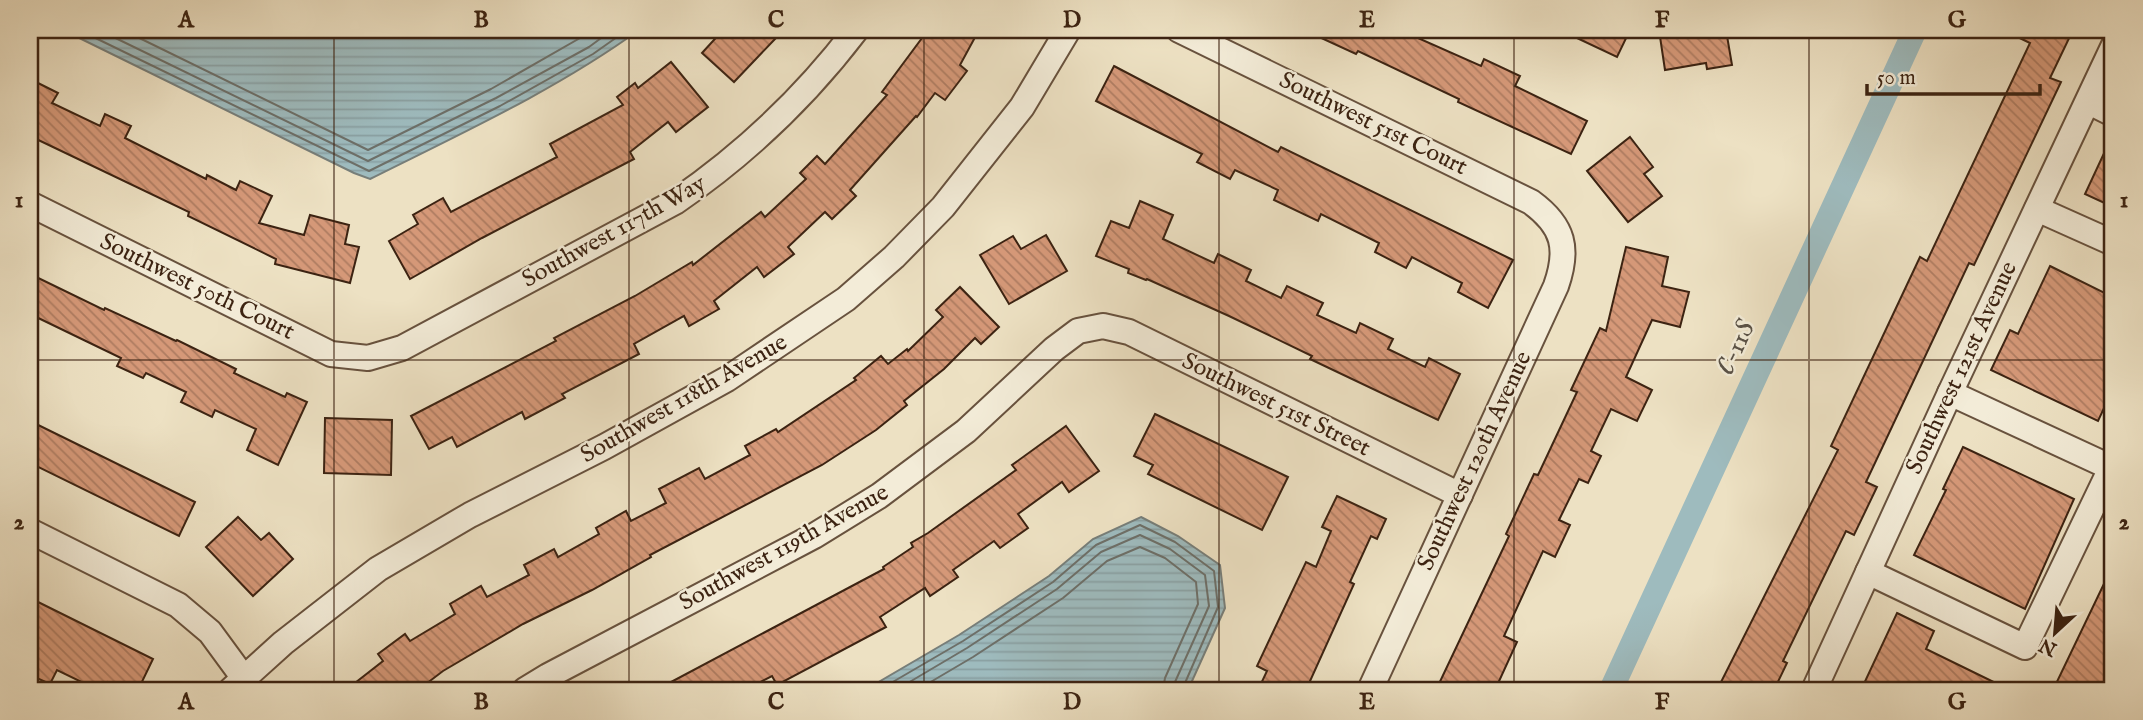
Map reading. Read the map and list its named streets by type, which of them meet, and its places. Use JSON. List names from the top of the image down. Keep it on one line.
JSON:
{"streets":{"street":["Southwest 51st Court","Southwest 117th Way","Southwest 50th Court","Southwest 121st Avenue","Southwest 118th Avenue","Southwest 51st Street","Southwest 120th Avenue","Southwest 119th Avenue"]},"crossings":[["Southwest 51st Court","Southwest 120th Avenue"],["Southwest 117th Way","Southwest 50th Court"],["Southwest 51st Street","Southwest 120th Avenue"],["Southwest 51st Street","Southwest 119th Avenue"]],"water":["C-11S"],"scale_bar":"50 m","north":"bottom left","grid":{"columns":["A","B","C","D","E","F","G"],"rows":["1","2"]}}
